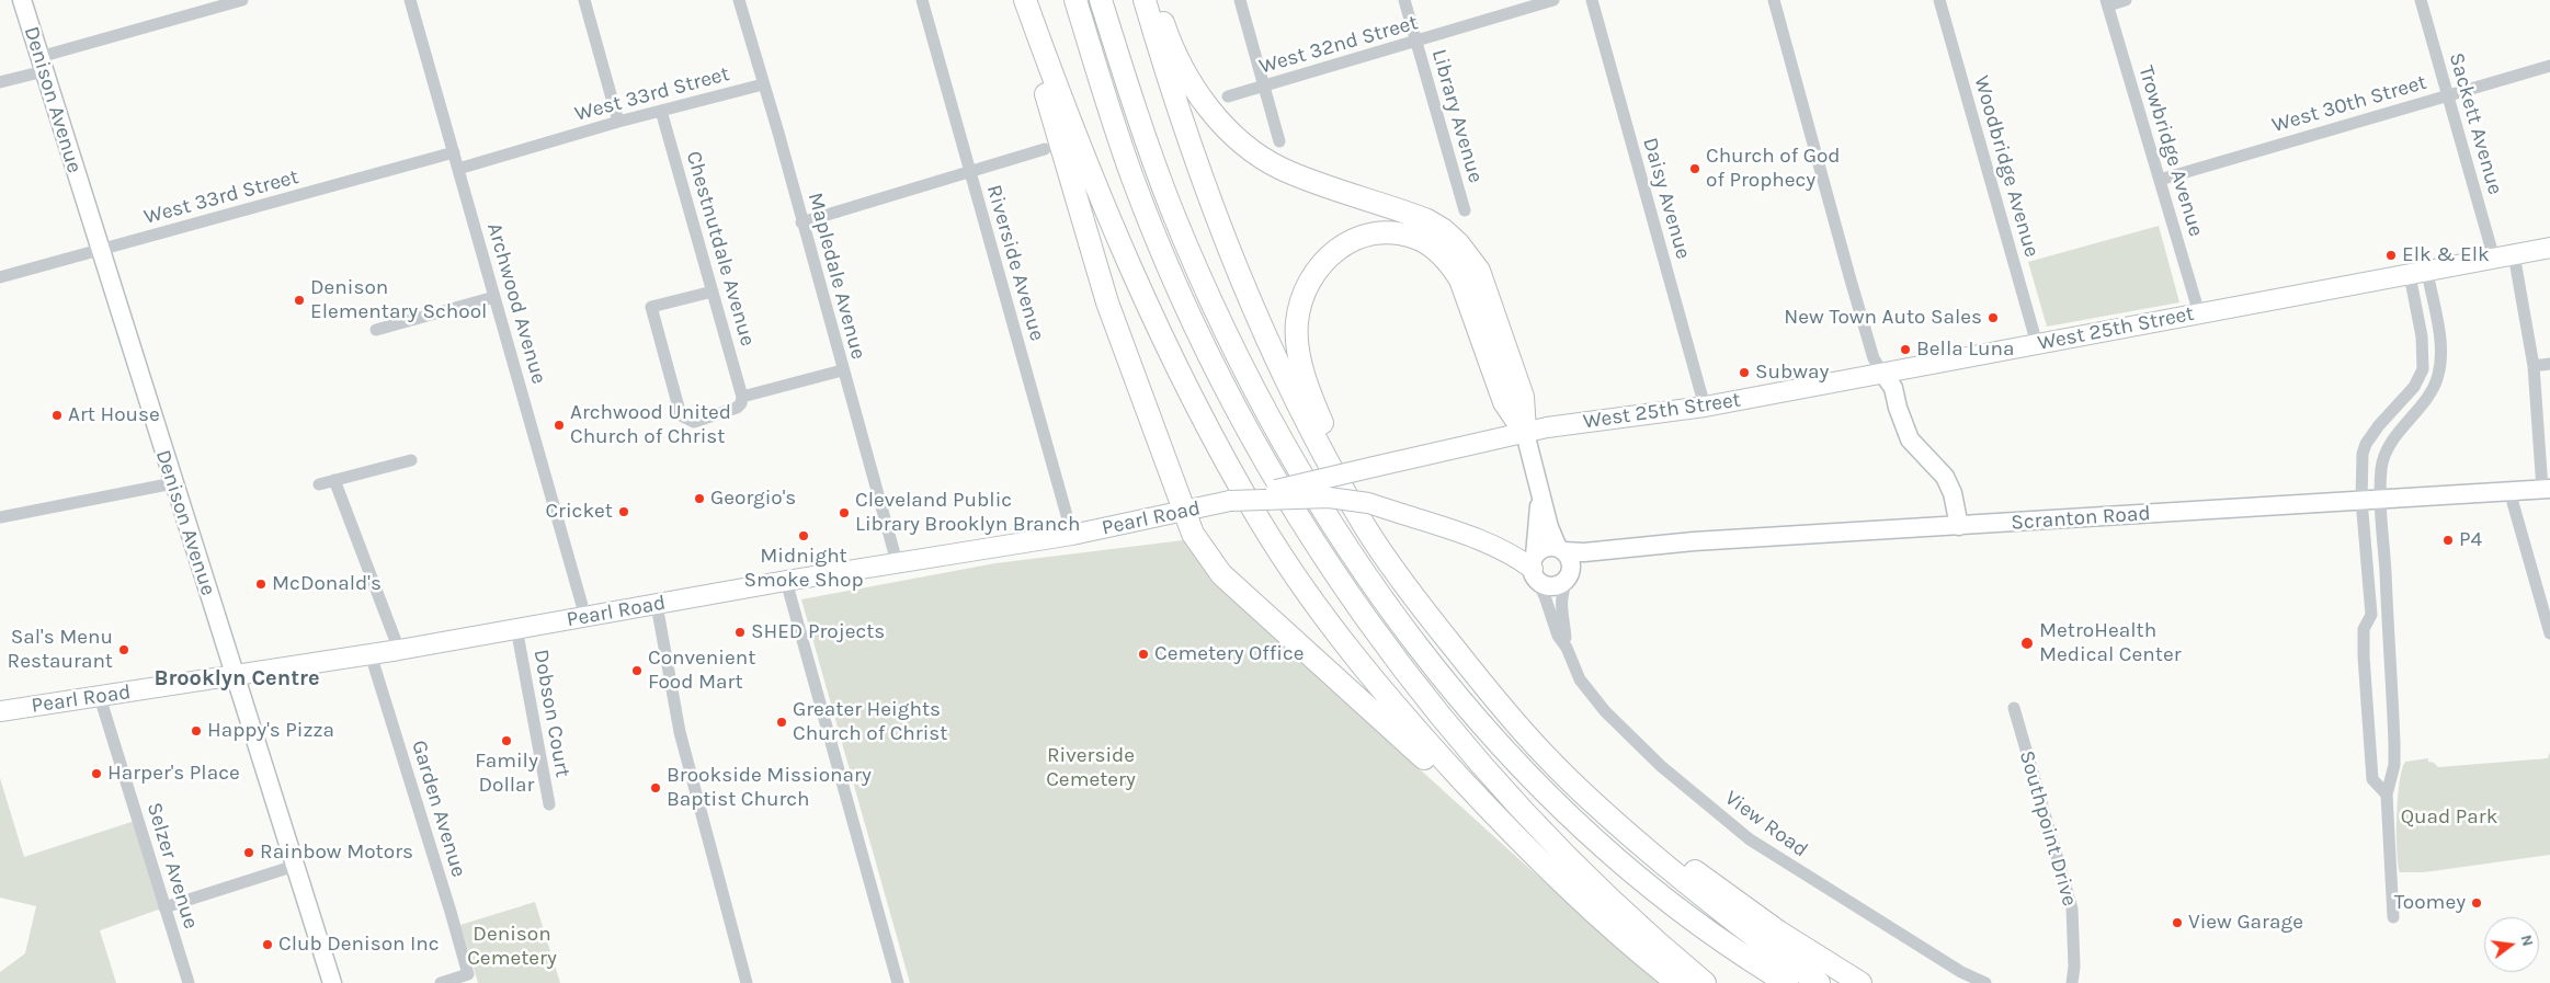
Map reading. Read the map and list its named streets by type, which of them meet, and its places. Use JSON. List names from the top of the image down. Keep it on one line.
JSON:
{"streets":{"main road":["West 25th Street","Pearl Road"],"street":["West 32nd Street","West 33rd Street","Denison Avenue","West 30th Street","Library Avenue","Sackett Avenue","Trowbridge Avenue","Woodbridge Avenue","Daisy Avenue","Chestnutdale Avenue","Riverside Avenue","Mapledale Avenue","Archwood Avenue","Scranton Road","Dobson Court","Garden Avenue","View Road","Southpoint Drive","Selzer Avenue"]},"crossings":[["West 32nd Street","Library Avenue"],["West 33rd Street","Denison Avenue"],["West 33rd Street","Chestnutdale Avenue"],["West 33rd Street","Mapledale Avenue"],["West 33rd Street","Archwood Avenue"],["Denison Avenue","Pearl Road"],["West 30th Street","Sackett Avenue"],["West 30th Street","Trowbridge Avenue"],["Sackett Avenue","West 25th Street"],["Trowbridge Avenue","West 25th Street"],["Woodbridge Avenue","West 25th Street"],["Daisy Avenue","West 25th Street"],["Riverside Avenue","Pearl Road"],["Mapledale Avenue","Pearl Road"],["Archwood Avenue","Pearl Road"],["West 25th Street","Pearl Road"],["Pearl Road","Dobson Court"],["Pearl Road","Garden Avenue"],["Pearl Road","Selzer Avenue"],["Scranton Road","View Road"]],"districts":["Brooklyn Centre"],"parks":["Riverside Cemetery","Quad Park","Denison Cemetery"],"places":["Church of God of Prophecy","Elk & Elk","Denison Elementary School","New Town Auto Sales","Bella Luna","Subway","Art House","Archwood United Church of Christ","Georgio's","Cricket","Cleveland Public Library Brooklyn Branch","Midnight Smoke Shop","P4","McDonald's","SHED Projects","MetroHealth Medical Center","Sal's Menu Restaurant","Cemetery Office","Convenient Food Mart","Greater Heights Church of Christ","Happy's Pizza","Family Dollar","Harper's Place","Brookside Missionary Baptist Church","Rainbow Motors","Toomey","View Garage","Club Denison Inc"],"north":"right"}
